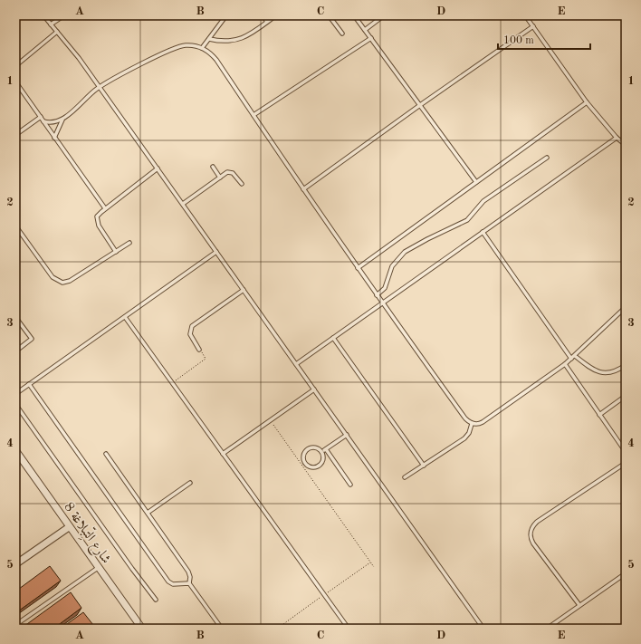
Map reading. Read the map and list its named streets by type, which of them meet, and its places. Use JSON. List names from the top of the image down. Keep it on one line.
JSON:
{"streets":{"street":["شارع التِّبلاغة 8"]},"scale_bar":"100 m","grid":{"columns":["A","B","C","D","E"],"rows":["1","2","3","4","5"]}}
